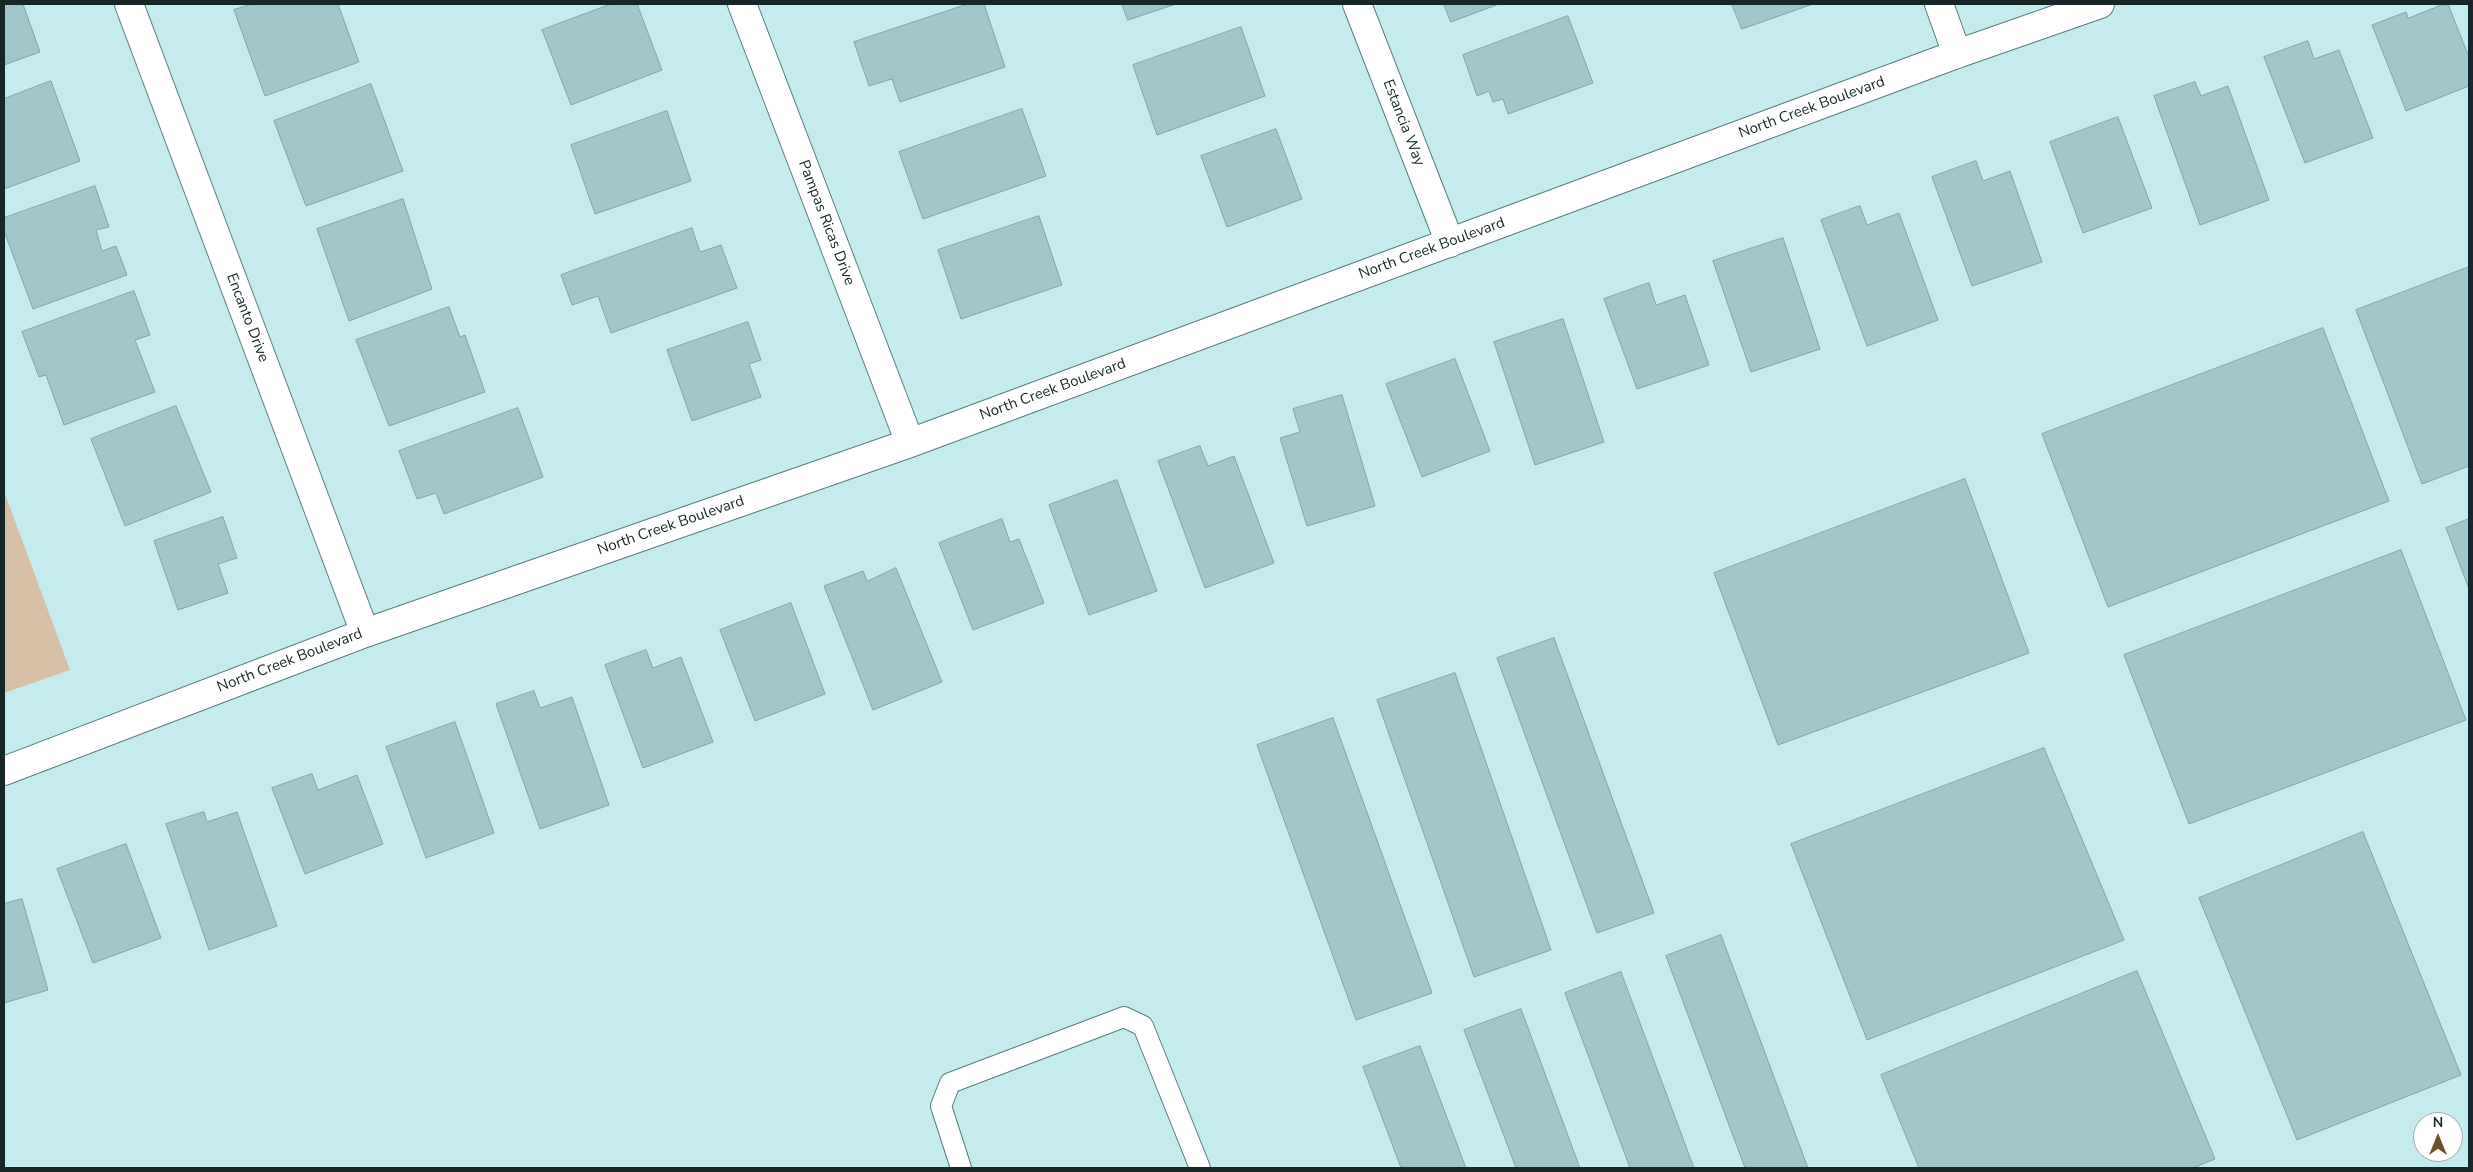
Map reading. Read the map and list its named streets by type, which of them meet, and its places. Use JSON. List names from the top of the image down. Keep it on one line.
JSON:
{"streets":{"street":["North Creek Boulevard","Estancia Way","Pampas Ricas Drive","Encanto Drive"]},"crossings":[["North Creek Boulevard","Estancia Way"],["North Creek Boulevard","Pampas Ricas Drive"],["North Creek Boulevard","Encanto Drive"]],"north":"top"}
